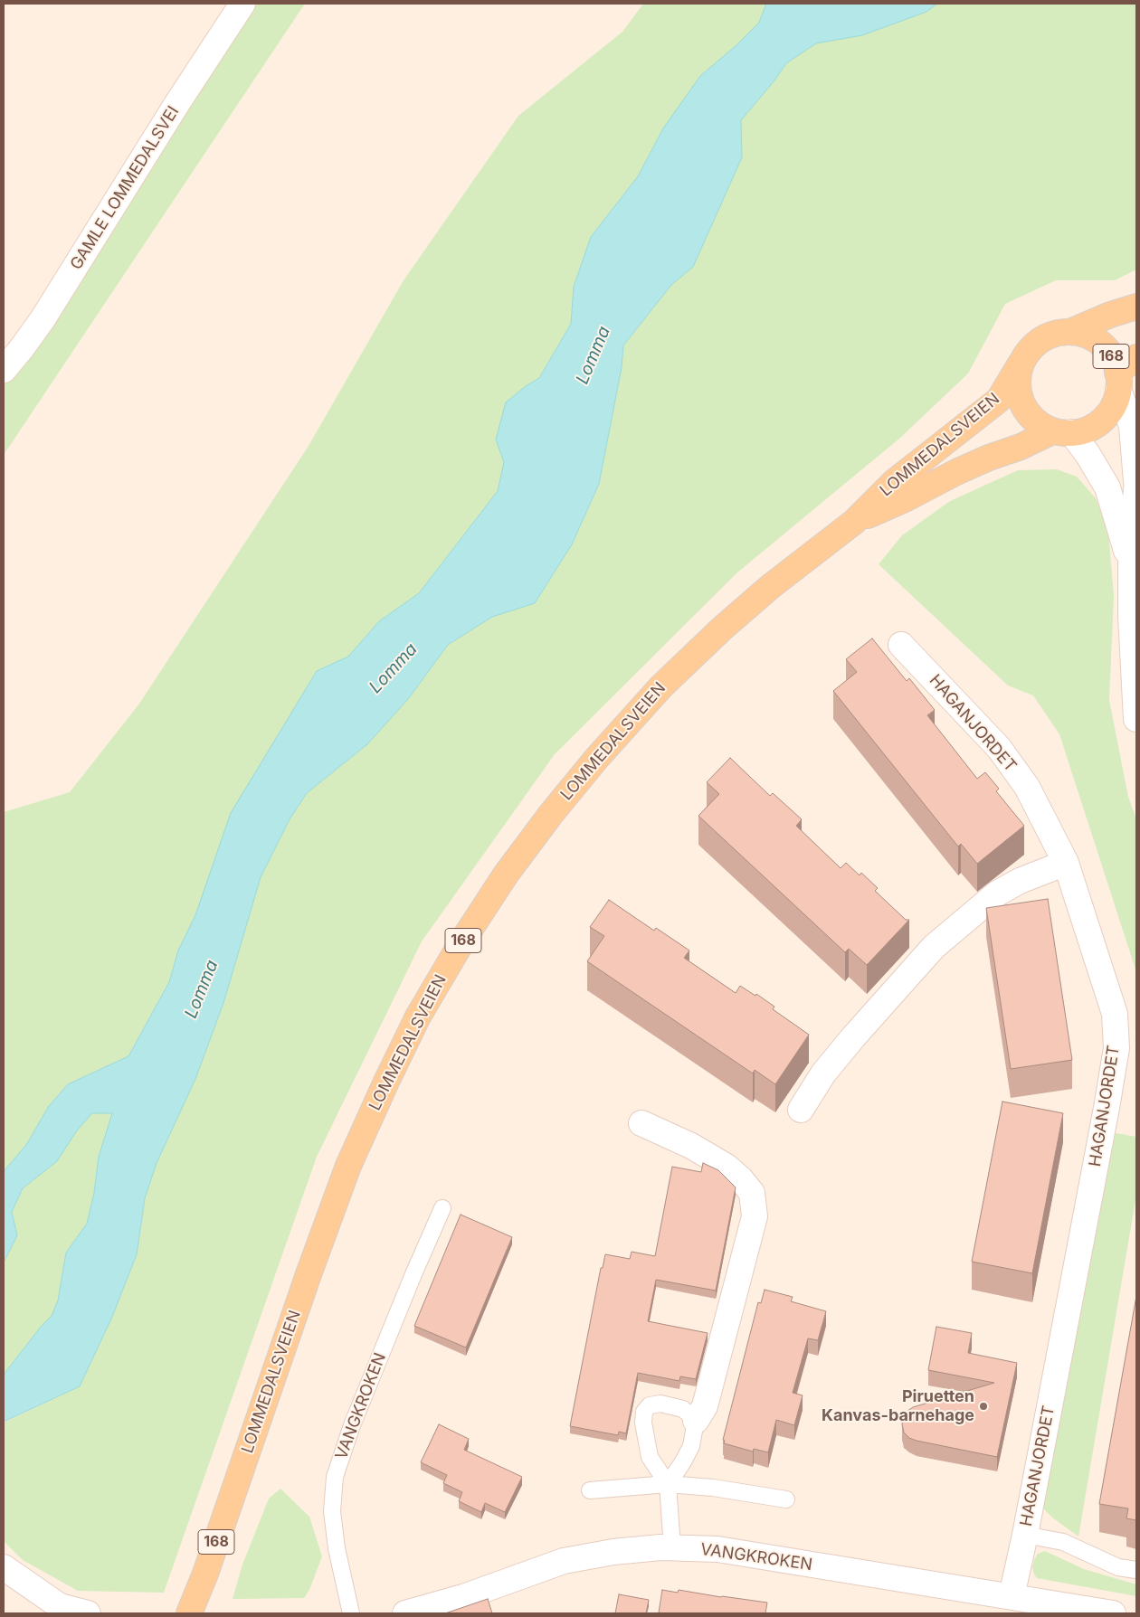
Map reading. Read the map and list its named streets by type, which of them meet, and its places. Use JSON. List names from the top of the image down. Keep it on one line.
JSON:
{"streets":{"main road":["168","LOMMEDALSVEIEN"],"street":["GAMLE LOMMEDALSVEI","HAGANJORDET","VANGKROKEN"]},"crossings":[["168","LOMMEDALSVEIEN"],["HAGANJORDET","VANGKROKEN"]],"water":["Lomma"],"places":["Piruetten Kanvas-barnehage"]}
